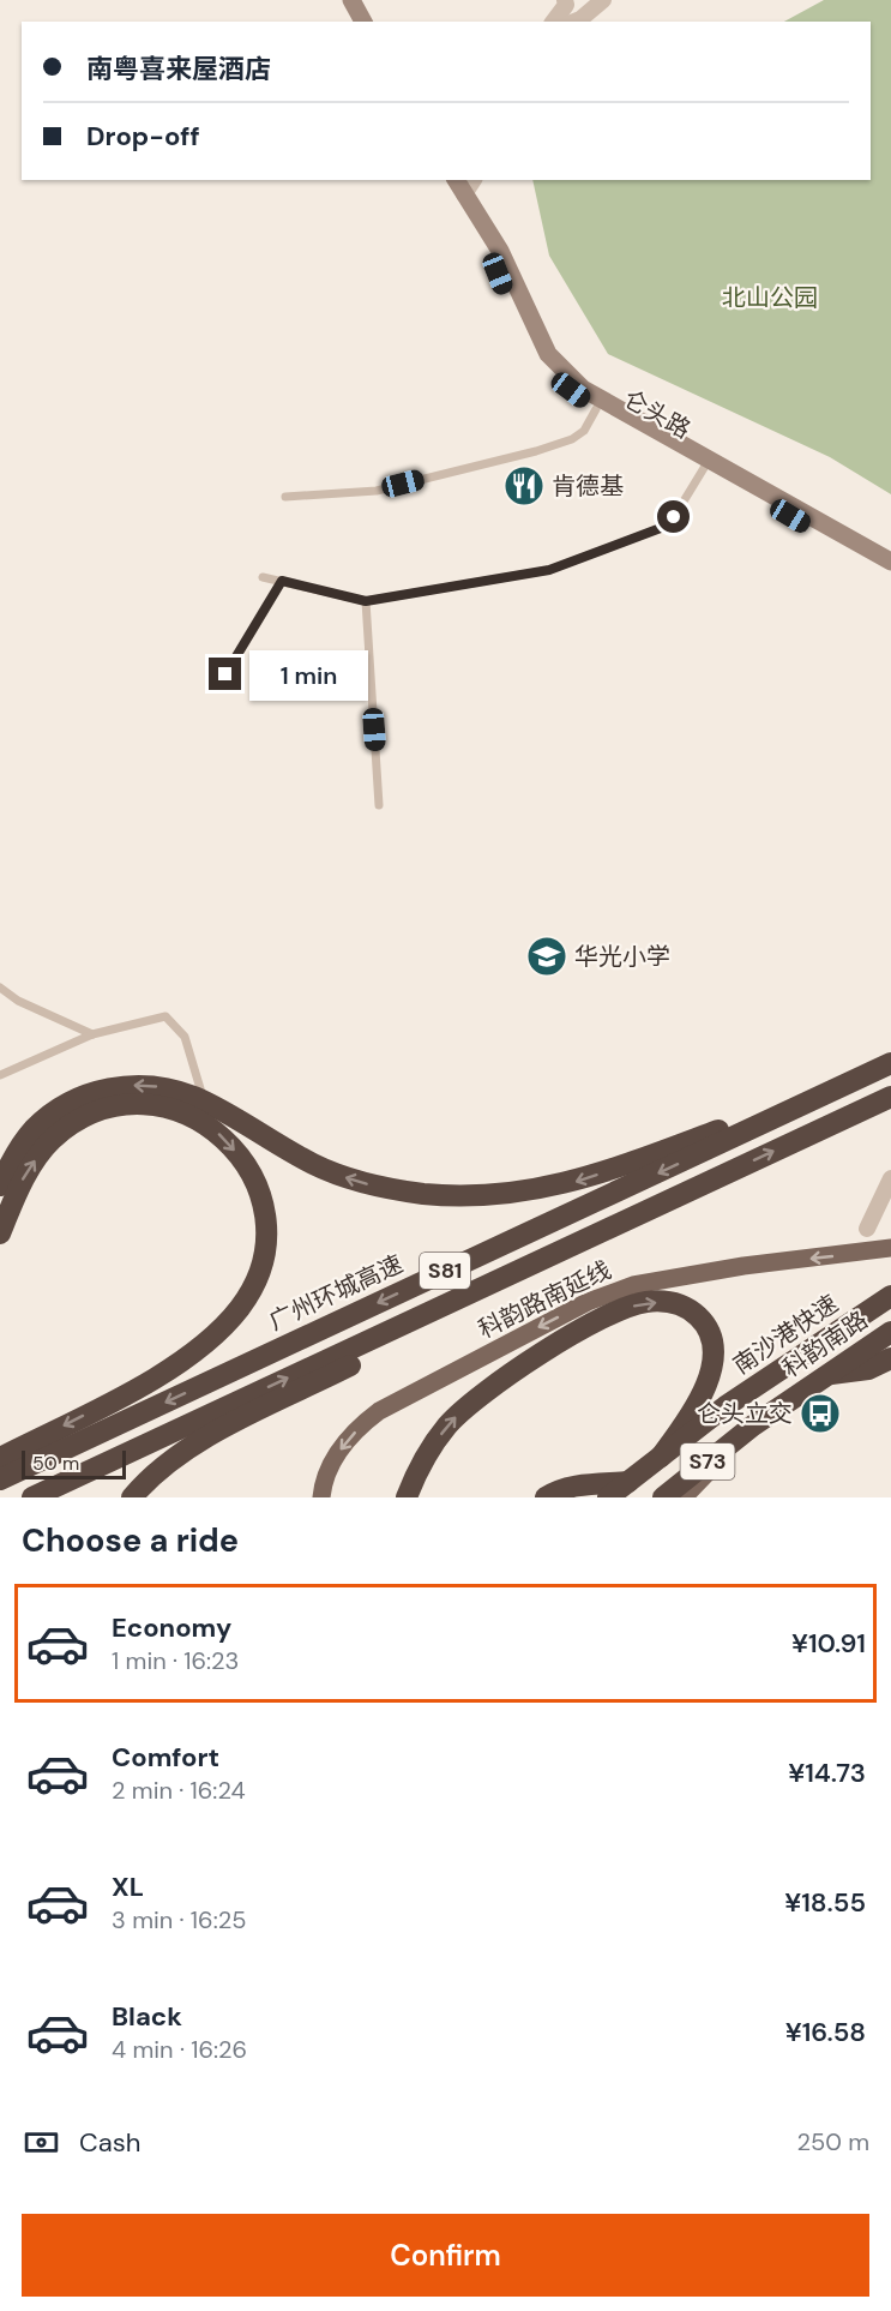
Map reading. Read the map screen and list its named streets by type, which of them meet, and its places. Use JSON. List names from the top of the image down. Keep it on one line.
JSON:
{"streets":{"highway":["S81","广州环城高速","南沙港快速","科韵南路","S73"],"main road":["科韵路南延线"],"street":["仑头路"]},"crossings":[["科韵南路","S73"]],"one_way":["科韵路南延线"],"parks":["北山公园"],"places":{"restaurant":["肯德基"],"school or university":["华光小学"],"bus stop":["仑头立交"]},"scale_bar":"50 m","page":{"banner":["南粤喜来屋酒店","Drop-off"],"bubble":"1 min","scale":"50 m","heading":"Choose a ride","list":[{"name":"Economy","note":"1 min · 16:23","value":"¥10.91"},{"name":"Comfort","note":"2 min · 16:24","value":"¥14.73"},{"name":"XL","note":"3 min · 16:25","value":"¥18.55"},{"name":"Black","note":"4 min · 16:26","value":"¥16.58"}],"pay":["Cash","250 m"],"buttons":"Confirm"}}
